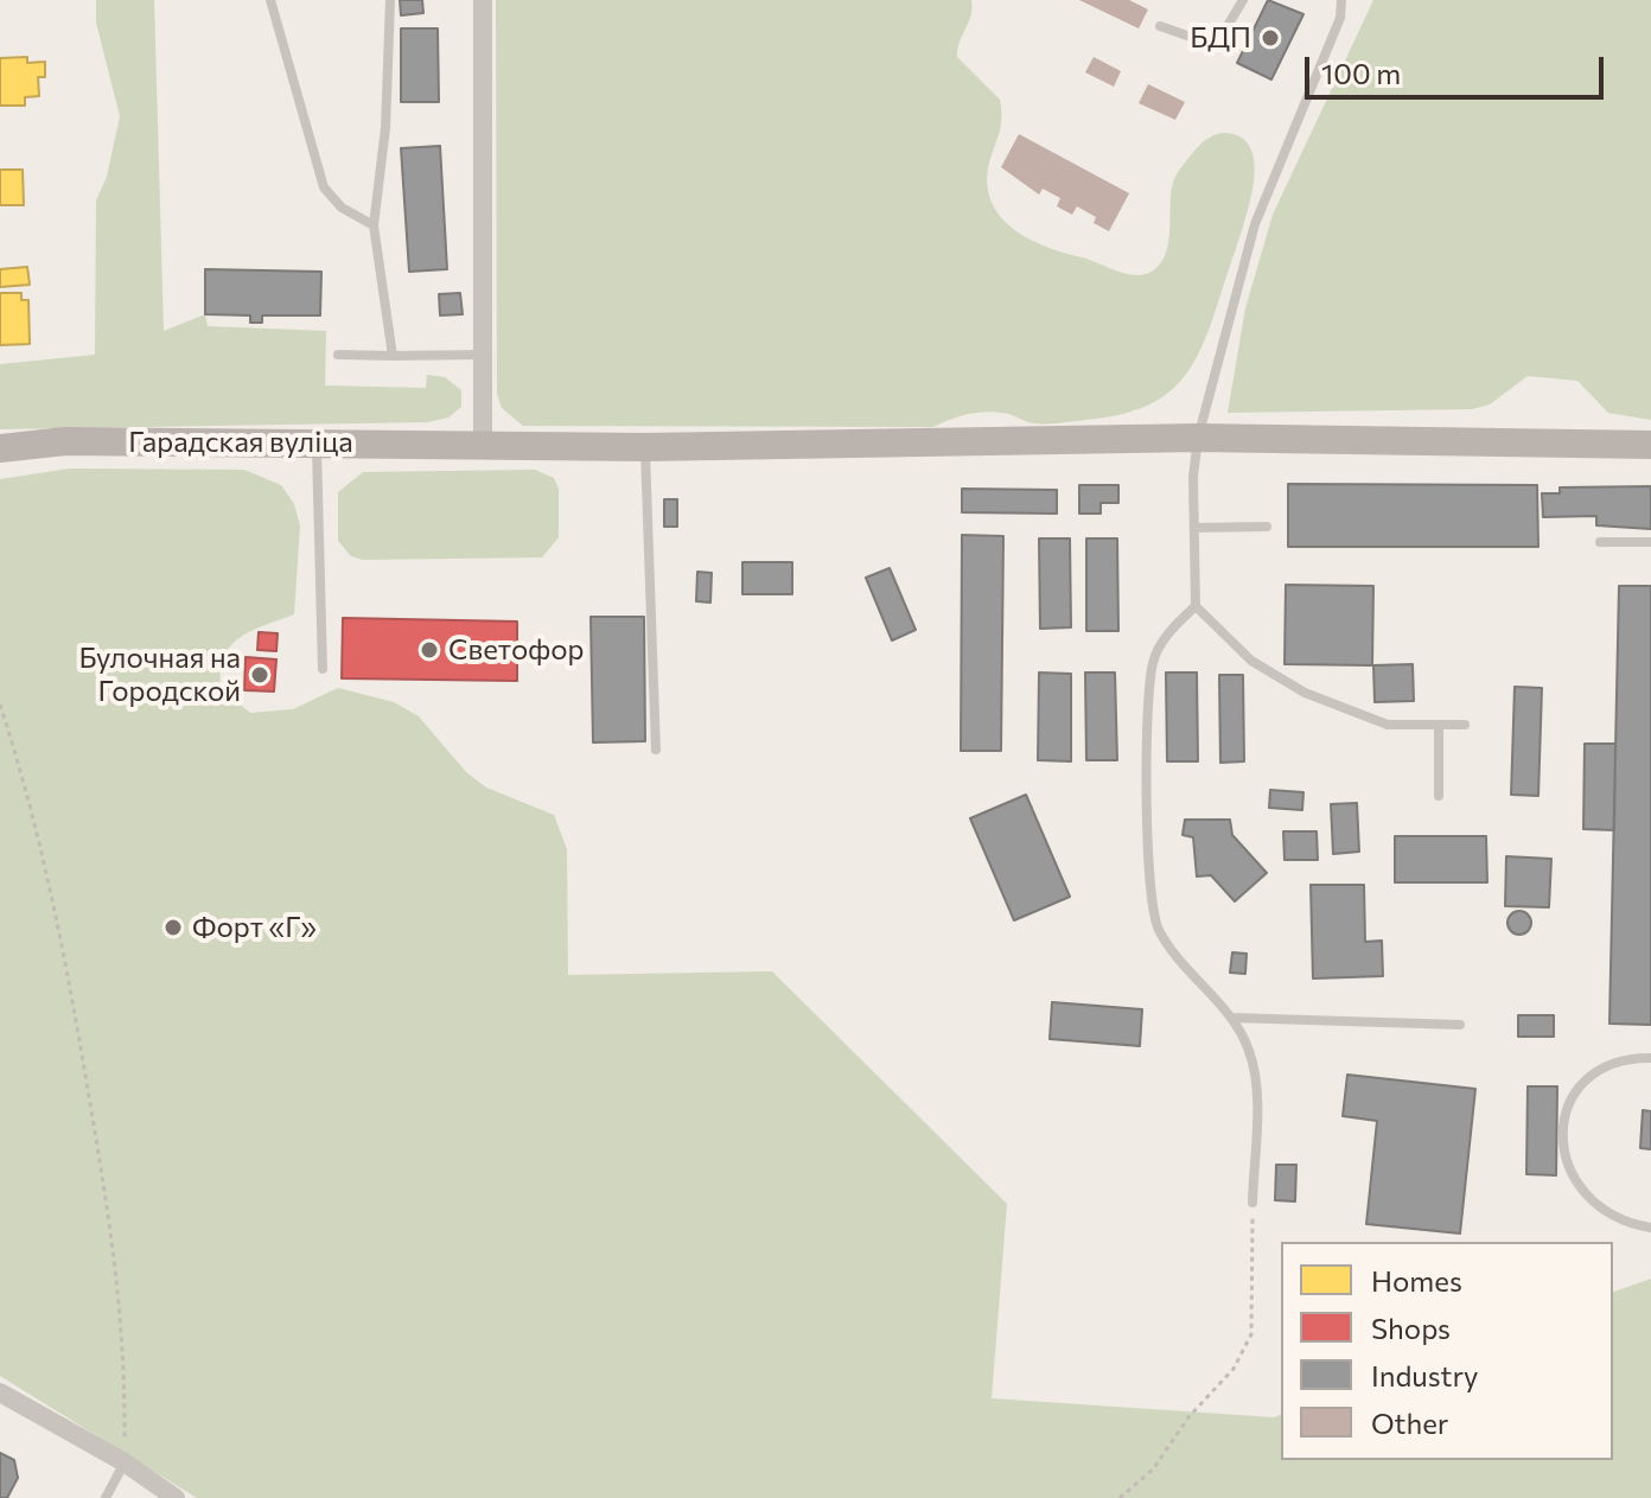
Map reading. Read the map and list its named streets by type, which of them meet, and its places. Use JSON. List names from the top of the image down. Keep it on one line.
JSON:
{"streets":{"main road":["Гарадская вуліца"]},"places":["БДП","Светофор","Булочная на Городской","Форт «Г»"],"legend":["Homes","Shops","Industry","Other"],"scale_bar":"100 m"}
